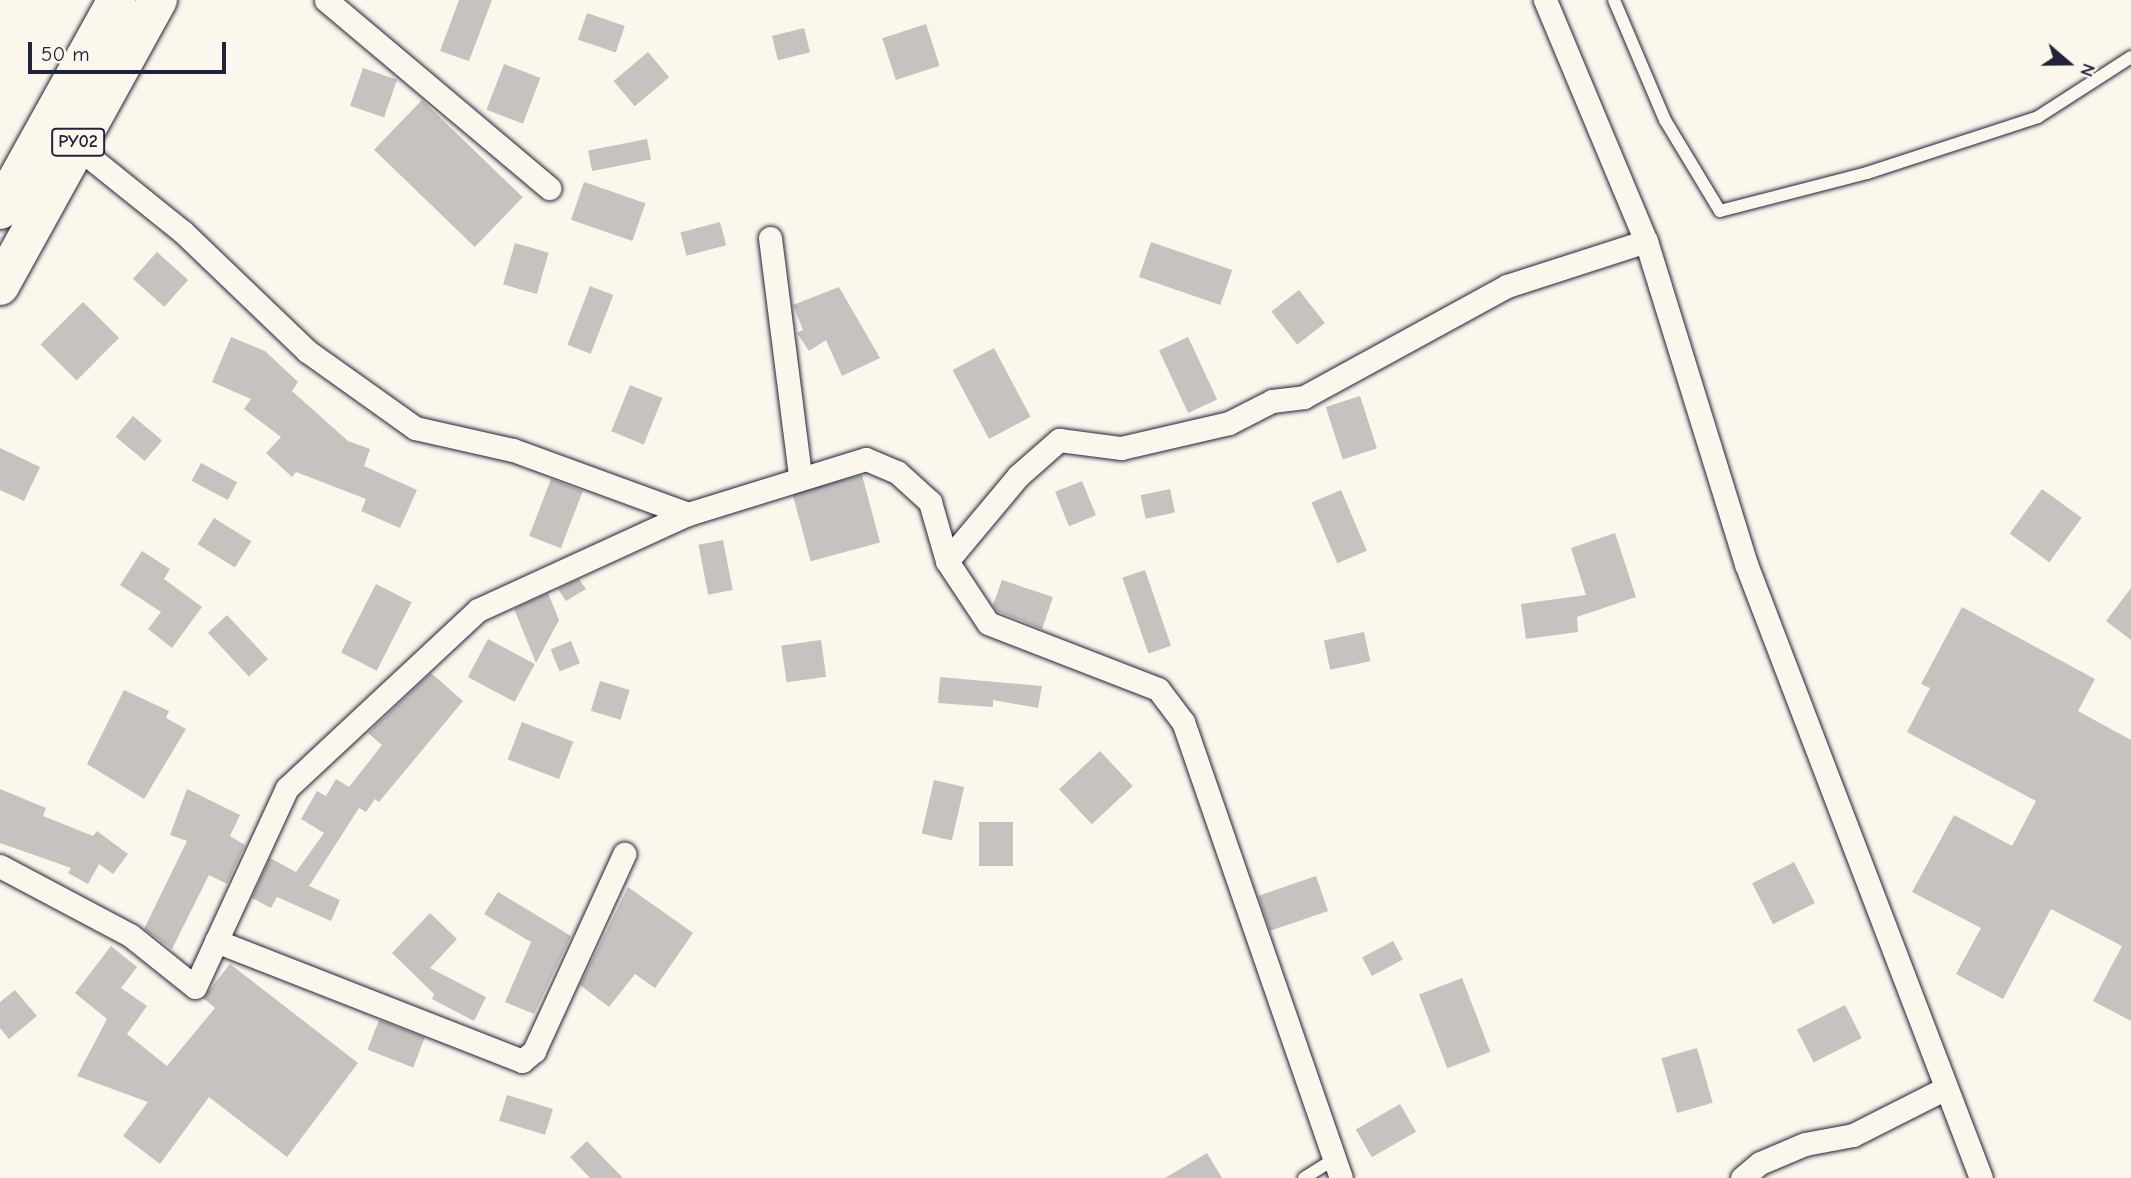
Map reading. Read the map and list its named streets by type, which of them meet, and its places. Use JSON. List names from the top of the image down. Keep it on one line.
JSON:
{"streets":{"highway":["PY02"]},"scale_bar":"50 m","north":"right"}
